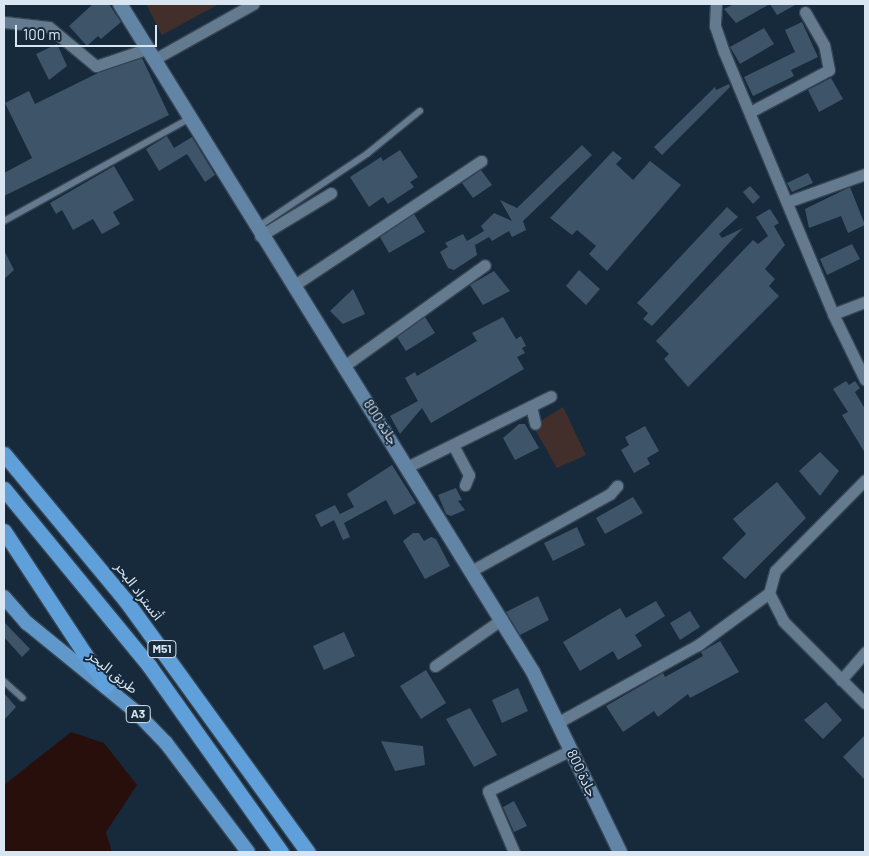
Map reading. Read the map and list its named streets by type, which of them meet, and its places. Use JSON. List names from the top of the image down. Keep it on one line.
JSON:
{"streets":{"highway":["أتستراد البحر","M51","طريق البحر","A3"],"main road":["جادة 800"]},"scale_bar":"100 m"}
